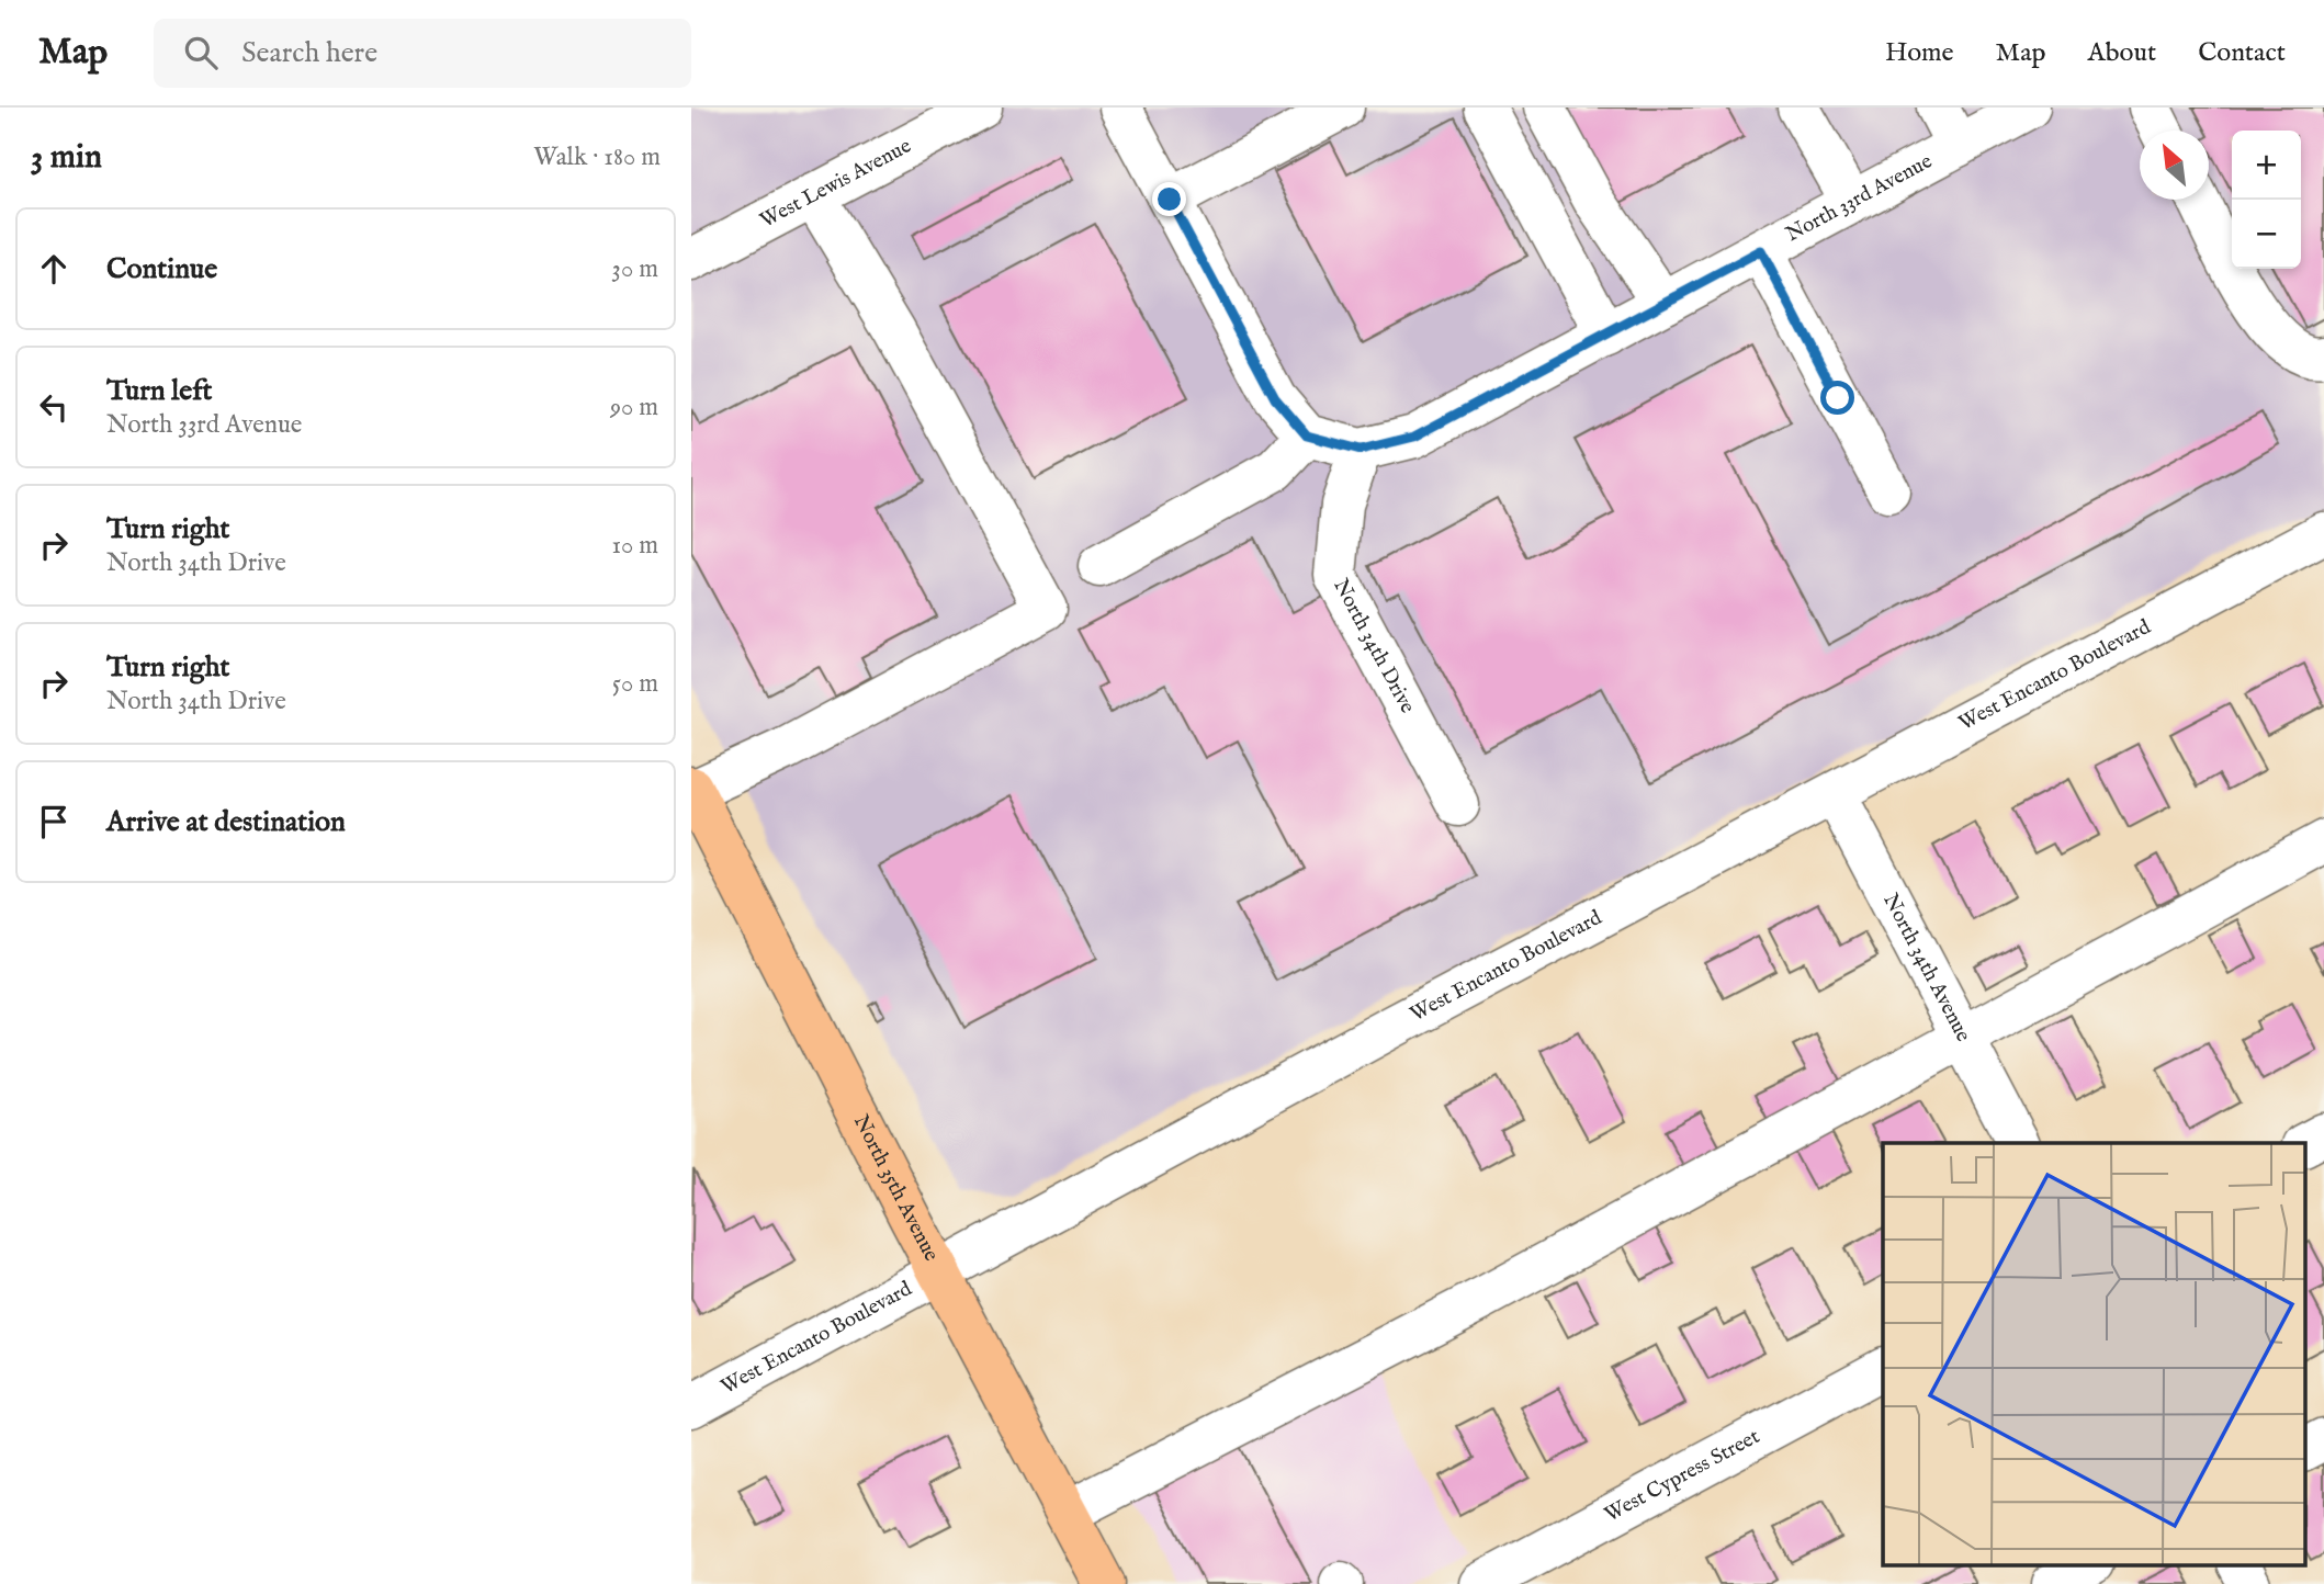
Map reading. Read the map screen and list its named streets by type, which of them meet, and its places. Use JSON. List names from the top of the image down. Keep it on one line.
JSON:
{"streets":{"main road":["North 35th Avenue"],"street":["West Lewis Avenue","North 33rd Avenue","North 34th Drive","West Encanto Boulevard","North 34th Avenue","West Cypress Street"]},"crossings":[["North 33rd Avenue","North 34th Drive"],["West Encanto Boulevard","North 34th Avenue"],["West Encanto Boulevard","North 35th Avenue"]],"north":"top left","page":{"header":"Map","search":"Search here","nav":["Home","Map","About","Contact"],"heading":["3 min","Walk · 180 m"],"map_buttons":["+","−"],"list":[["Continue","30 m"],["Turn left","North 33rd Avenue","90 m"],["Turn right","North 34th Drive","10 m"],["Turn right","North 34th Drive","50 m"],"Arrive at destination"]}}
